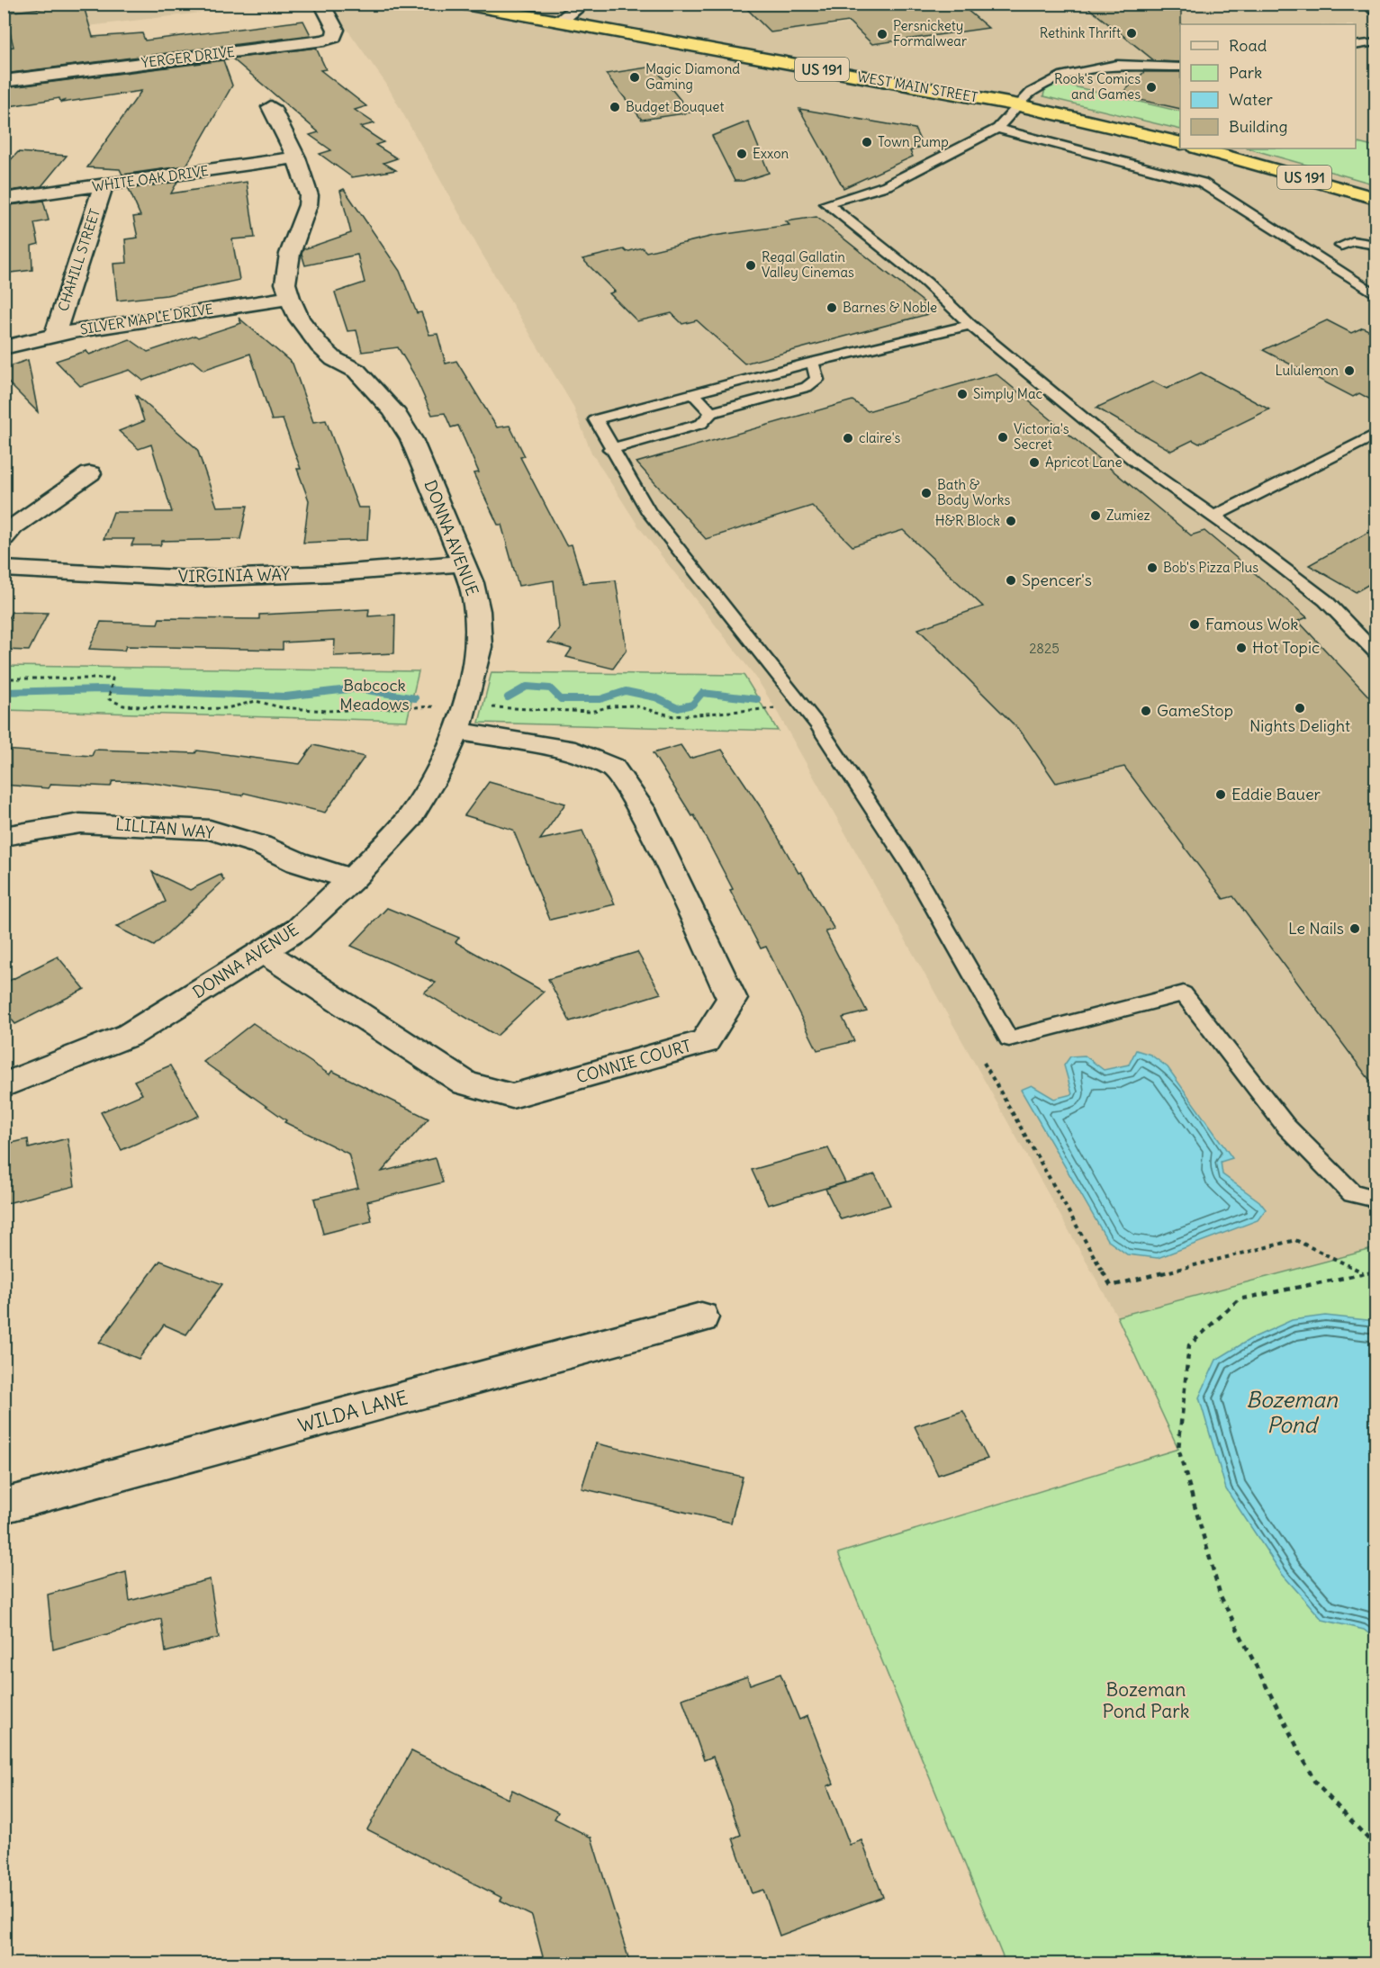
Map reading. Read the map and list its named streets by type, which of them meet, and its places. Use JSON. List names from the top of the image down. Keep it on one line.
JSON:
{"streets":{"highway":["US 191","WEST MAIN STREET"],"street":["YERGER DRIVE","WHITE OAK DRIVE","CHAHILL STREET","SILVER MAPLE DRIVE","DONNA AVENUE","VIRGINIA WAY","LILLIAN WAY","CONNIE COURT","WILDA LANE"]},"crossings":[["WHITE OAK DRIVE","CHAHILL STREET"],["WHITE OAK DRIVE","DONNA AVENUE"],["CHAHILL STREET","SILVER MAPLE DRIVE"],["SILVER MAPLE DRIVE","DONNA AVENUE"],["DONNA AVENUE","VIRGINIA WAY"],["DONNA AVENUE","LILLIAN WAY"],["DONNA AVENUE","CONNIE COURT"]],"water":["Bozeman Pond"],"parks":["Babcock Meadows","Bozeman Pond Park"],"places":["Rethink Thrift","Persnickety Formalwear","Magic Diamond Gaming","Rook's Comics and Games","Budget Bouquet","Town Pump","Exxon","Regal Gallatin Valley Cinemas","Barnes & Noble","Lululemon","Simply Mac","Victoria's Secret","claire's","Apricot Lane","Bath & Body Works","Zumiez","H&R Block","Bob's Pizza Plus","Spencer's","Famous Wok","Hot Topic","Nights Delight","GameStop","Eddie Bauer","Le Nails"],"house_numbers":["2825"],"legend":["Road","Park","Water","Building"]}
